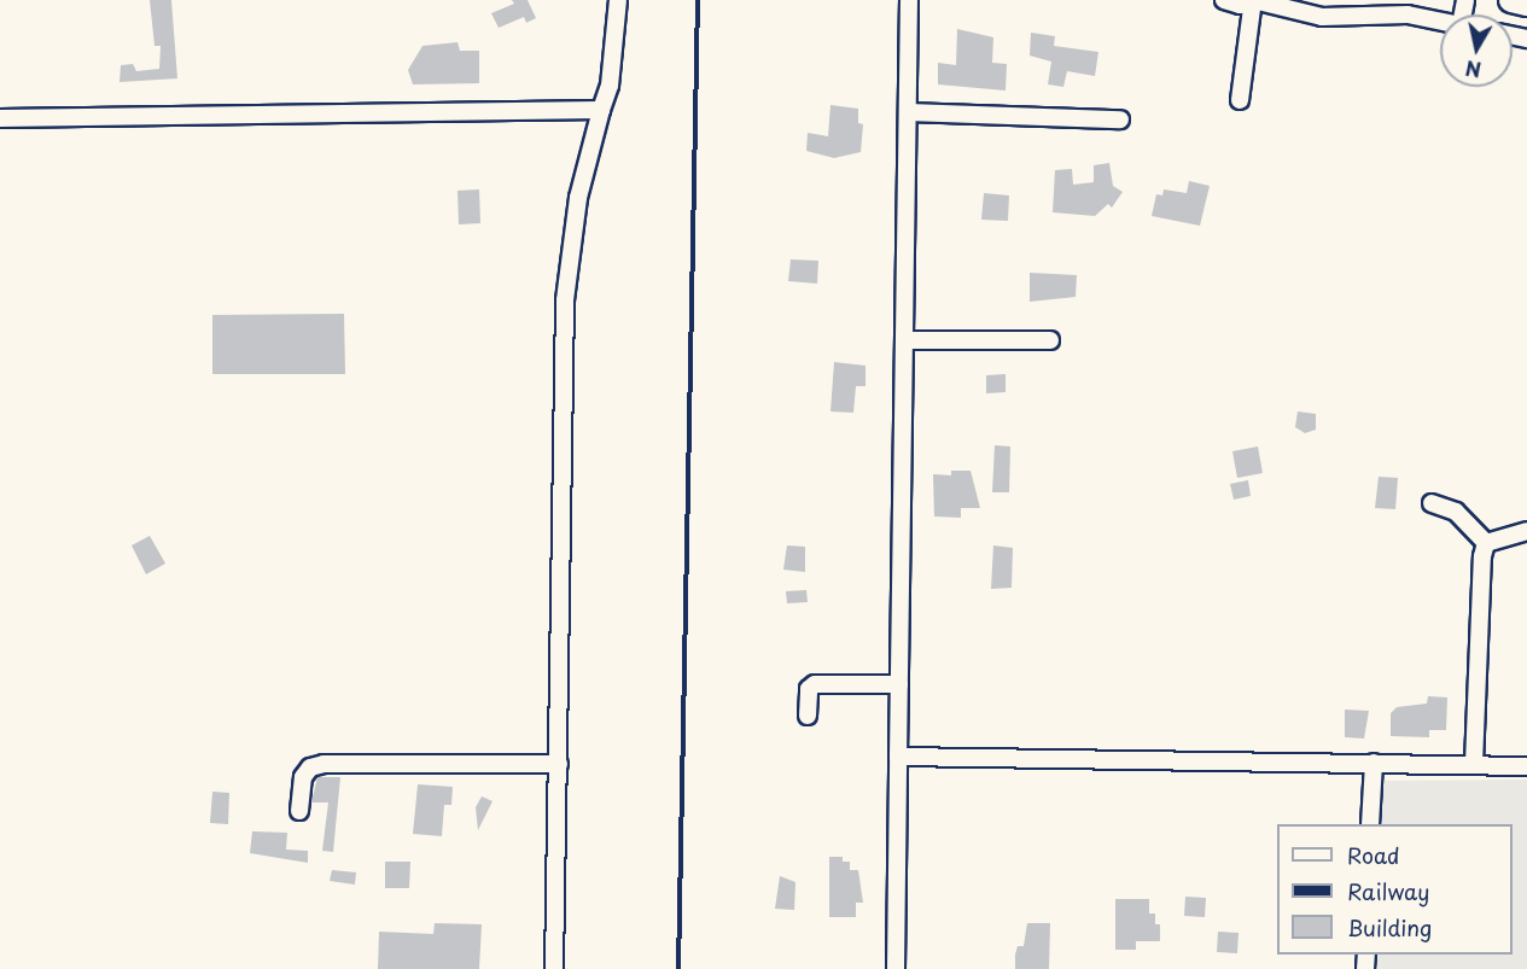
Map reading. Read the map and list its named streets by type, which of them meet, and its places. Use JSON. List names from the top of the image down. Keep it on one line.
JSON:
{"legend":["Road","Railway","Building"],"north":"bottom"}
